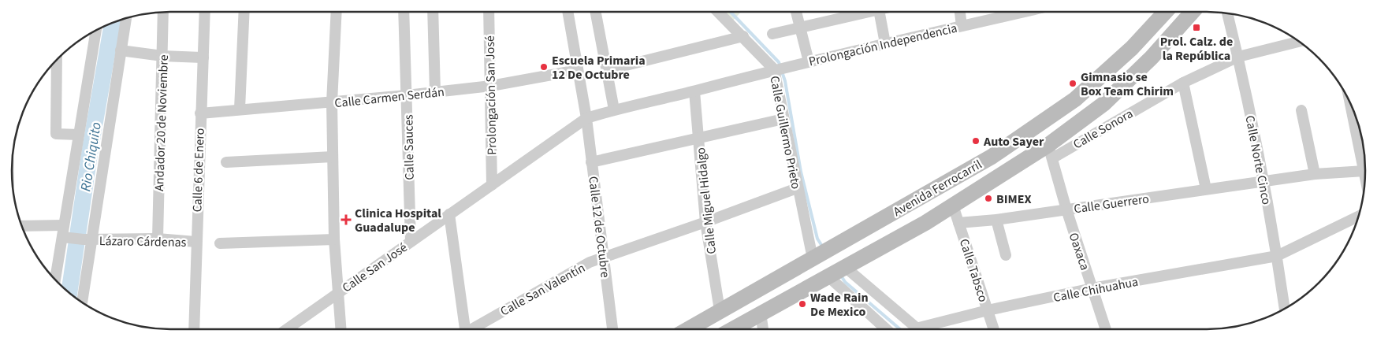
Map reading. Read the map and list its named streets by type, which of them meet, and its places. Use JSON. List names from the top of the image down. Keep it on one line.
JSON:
{"streets":{"main road":["Avenida Ferrocarril"],"street":["Prolongación Independencia","Prolongación San José","Calle Carmen Serdán","Andador 20 de Noviembre","Calle Sonora","Calle Guillermo Prieto","Calle Sauces","Calle Norte Cinco","Calle 6 de Enero","Calle Miguel Hidalgo","Calle Guerrero","Calle 12 de Octubre","Lázaro Cárdenas","Oaxaca","Calle San José","Calle Tabsco","Calle San Valentín","Calle Chihuahua"]},"crossings":[["Prolongación Independencia","Calle Guillermo Prieto"],["Prolongación Independencia","Calle Miguel Hidalgo"],["Prolongación Independencia","Calle 12 de Octubre"],["Prolongación Independencia","Calle San José"],["Prolongación San José","Calle Carmen Serdán"],["Prolongación San José","Calle San José"],["Calle Carmen Serdán","Calle Sauces"],["Calle Carmen Serdán","Calle 6 de Enero"],["Calle Carmen Serdán","Calle 12 de Octubre"],["Andador 20 de Noviembre","Lázaro Cárdenas"],["Calle Sonora","Calle Norte Cinco"],["Calle Sonora","Avenida Ferrocarril"],["Calle Sonora","Oaxaca"],["Calle Guillermo Prieto","Avenida Ferrocarril"],["Calle Guillermo Prieto","Calle San Valentín"],["Calle Sauces","Calle San José"],["Calle Norte Cinco","Calle Guerrero"],["Calle Norte Cinco","Calle Chihuahua"],["Calle 6 de Enero","Lázaro Cárdenas"],["Avenida Ferrocarril","Calle Miguel Hidalgo"],["Avenida Ferrocarril","Oaxaca"],["Avenida Ferrocarril","Calle Tabsco"],["Calle Miguel Hidalgo","Calle San Valentín"],["Calle Guerrero","Oaxaca"],["Calle Guerrero","Calle Tabsco"],["Calle 12 de Octubre","Calle San José"],["Calle 12 de Octubre","Calle San Valentín"],["Oaxaca","Calle Chihuahua"],["Calle Tabsco","Calle Chihuahua"]],"water":["Rio Chiquito"],"places":{"transit":["Prol. Calz. de la República"],"other":["Escuela Primaria 12 De Octubre","Gimnasio se Box Team Chirim","Auto Sayer","BIMEX","Wade Rain De Mexico"],"health":["Clinica Hospital Guadalupe"]}}
